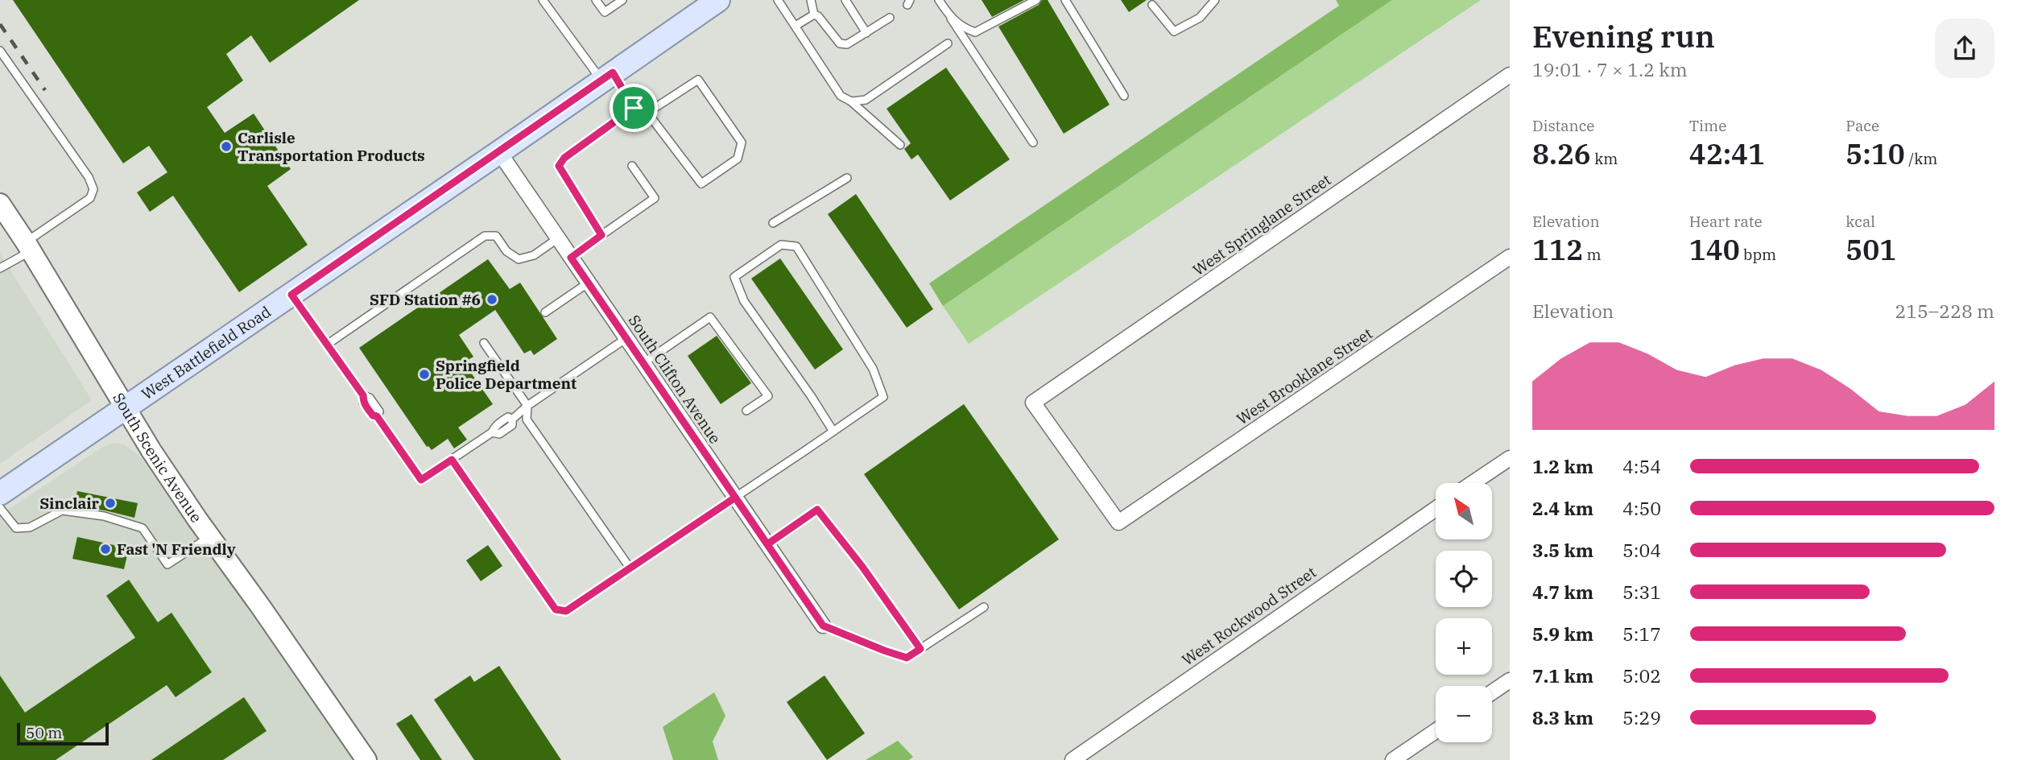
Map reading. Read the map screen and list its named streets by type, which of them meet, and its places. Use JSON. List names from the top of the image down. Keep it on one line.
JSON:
{"streets":{"main road":["West Battlefield Road","South Scenic Avenue"],"street":["West Springlane Street","West Brooklane Street","South Clifton Avenue","West Rockwood Street"]},"crossings":[["West Springlane Street","West Brooklane Street"],["West Battlefield Road","South Clifton Avenue"],["West Battlefield Road","South Scenic Avenue"]],"places":["Carlisle Transportation Products","SFD Station #6","Springfield Police Department","Sinclair","Fast 'N Friendly"],"scale_bar":"50 m","north":"top left","page":{"heading":["Evening run","19:01 · 7 × 1.2 km"],"stats":[["Distance","8.26 km"],["Time","42:41"],["Pace","5:10 /km"],["Elevation","112 m"],["Heart rate","140 bpm"],["kcal","501"]],"chart":["Elevation","215–228 m"],"list":[{"name":"1.2 km","note":"4:54"},{"name":"2.4 km","note":"4:50"},{"name":"3.5 km","note":"5:04"},{"name":"4.7 km","note":"5:31"},{"name":"5.9 km","note":"5:17"},{"name":"7.1 km","note":"5:02"},{"name":"8.3 km","note":"5:29"}],"map_buttons":["+","−"],"scale":"50 m"}}
